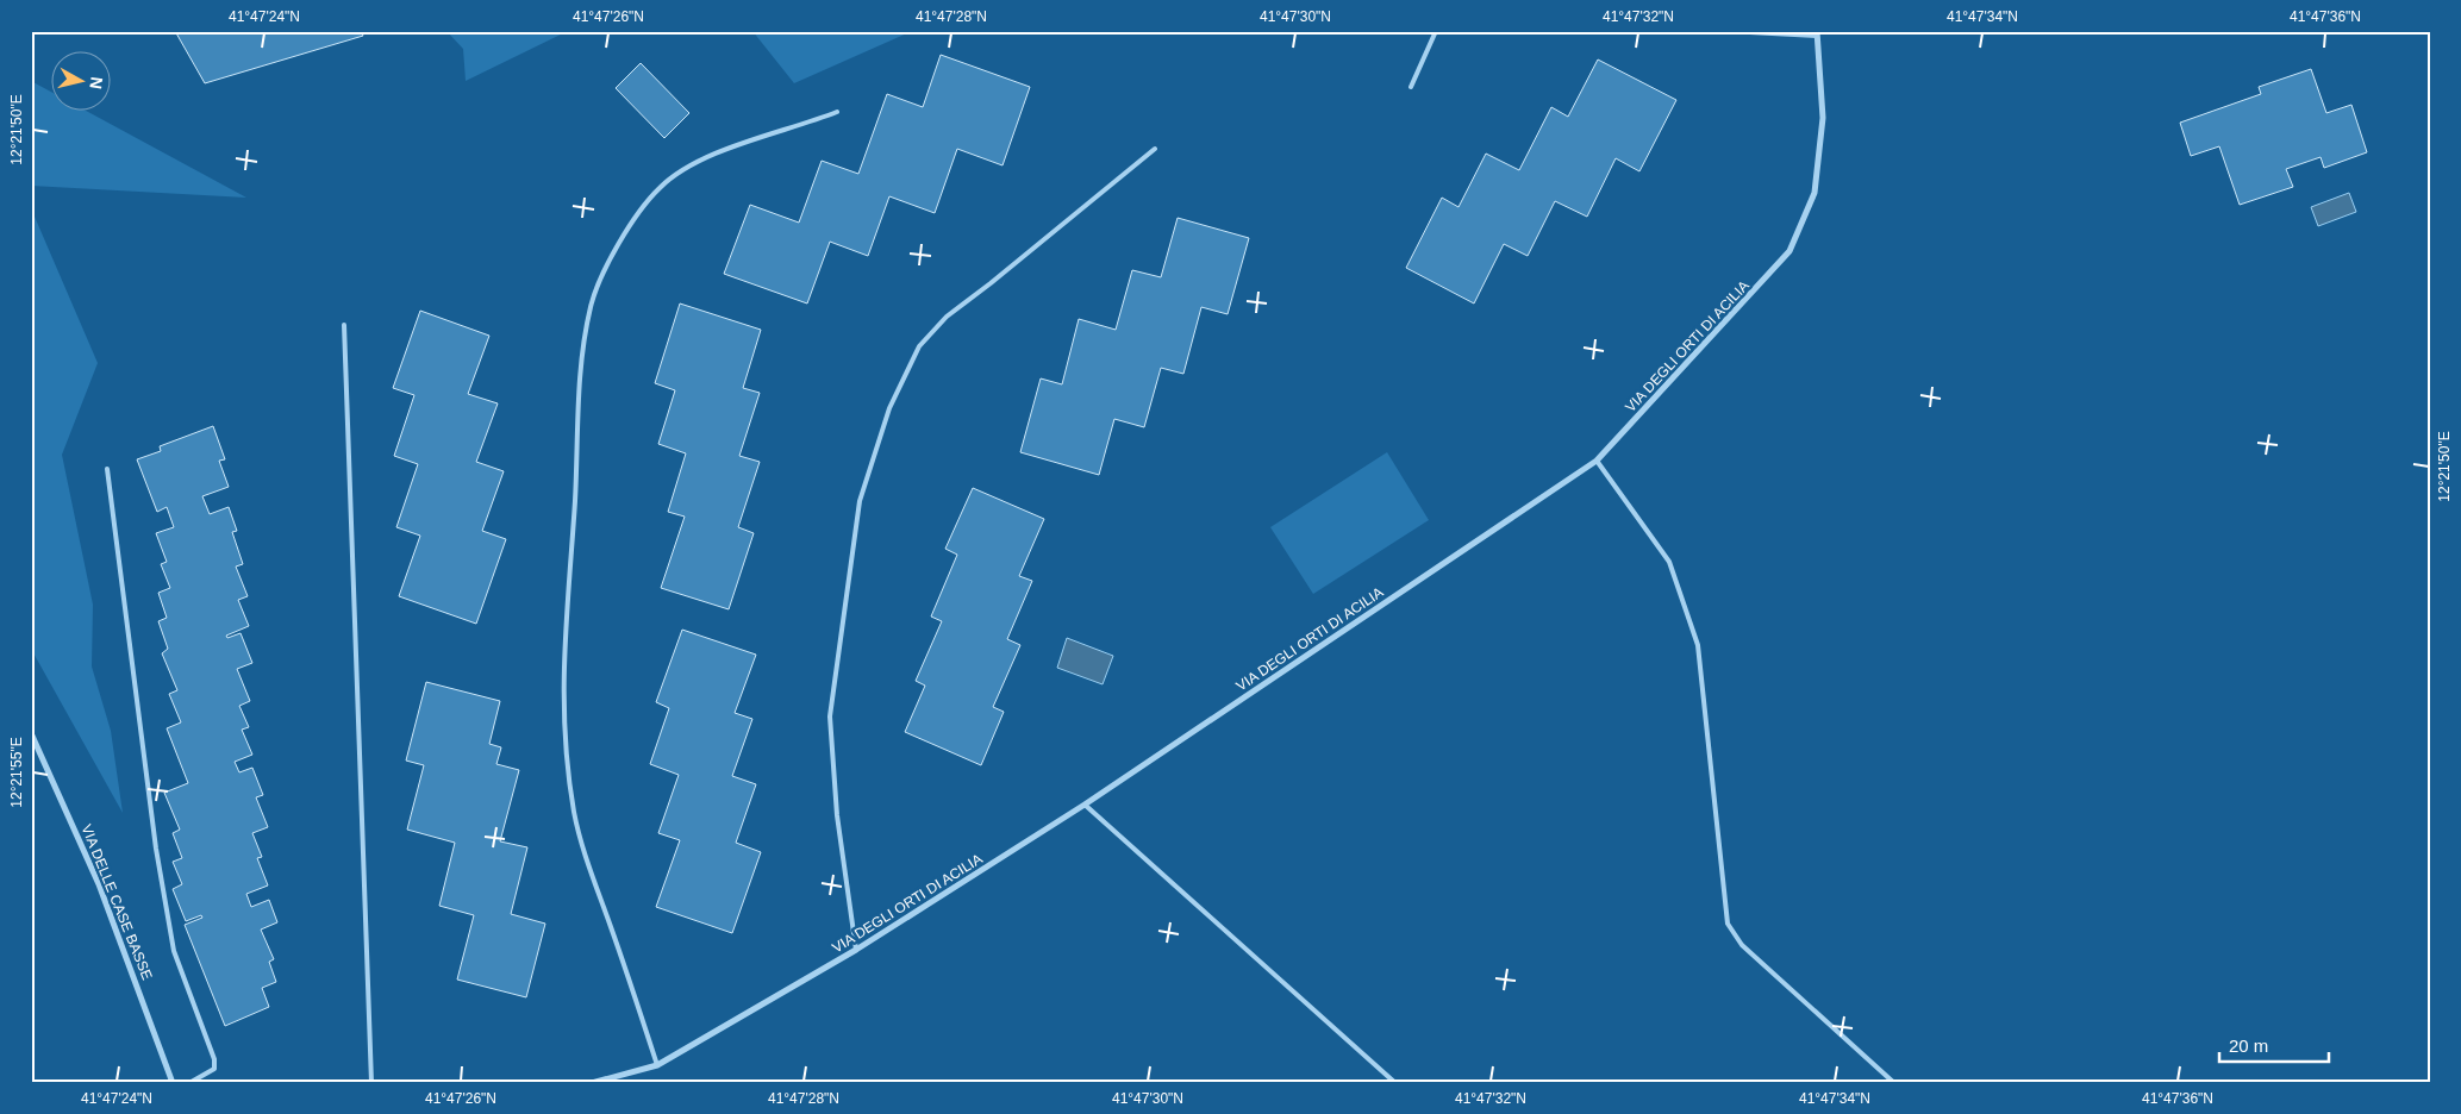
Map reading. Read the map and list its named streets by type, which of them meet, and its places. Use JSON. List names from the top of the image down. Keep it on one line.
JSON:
{"streets":{"street":["VIA DEGLI ORTI DI ACILIA","VIA DELLE CASE BASSE"]},"scale_bar":"20 m","north":"right","coordinates":["41°47'24\"N","41°47'26\"N","41°47'28\"N","41°47'30\"N","41°47'32\"N","41°47'34\"N","41°47'36\"N","12°21'50\"E","12°21'55\"E"]}
